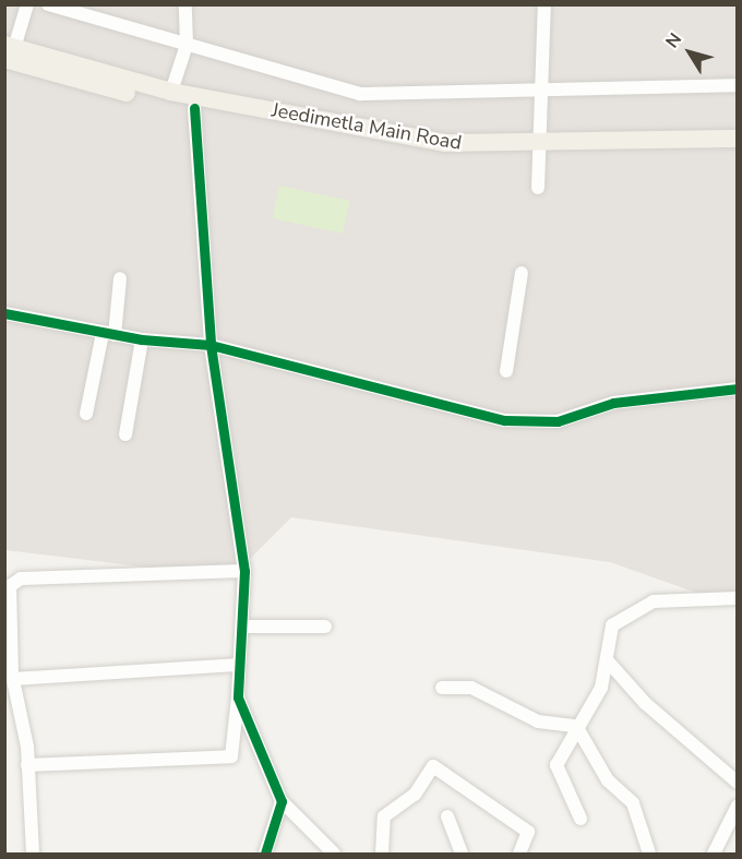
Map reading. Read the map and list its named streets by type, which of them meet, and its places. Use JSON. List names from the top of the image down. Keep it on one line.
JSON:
{"streets":{"main road":["Jeedimetla Main Road"]},"north":"top left"}
